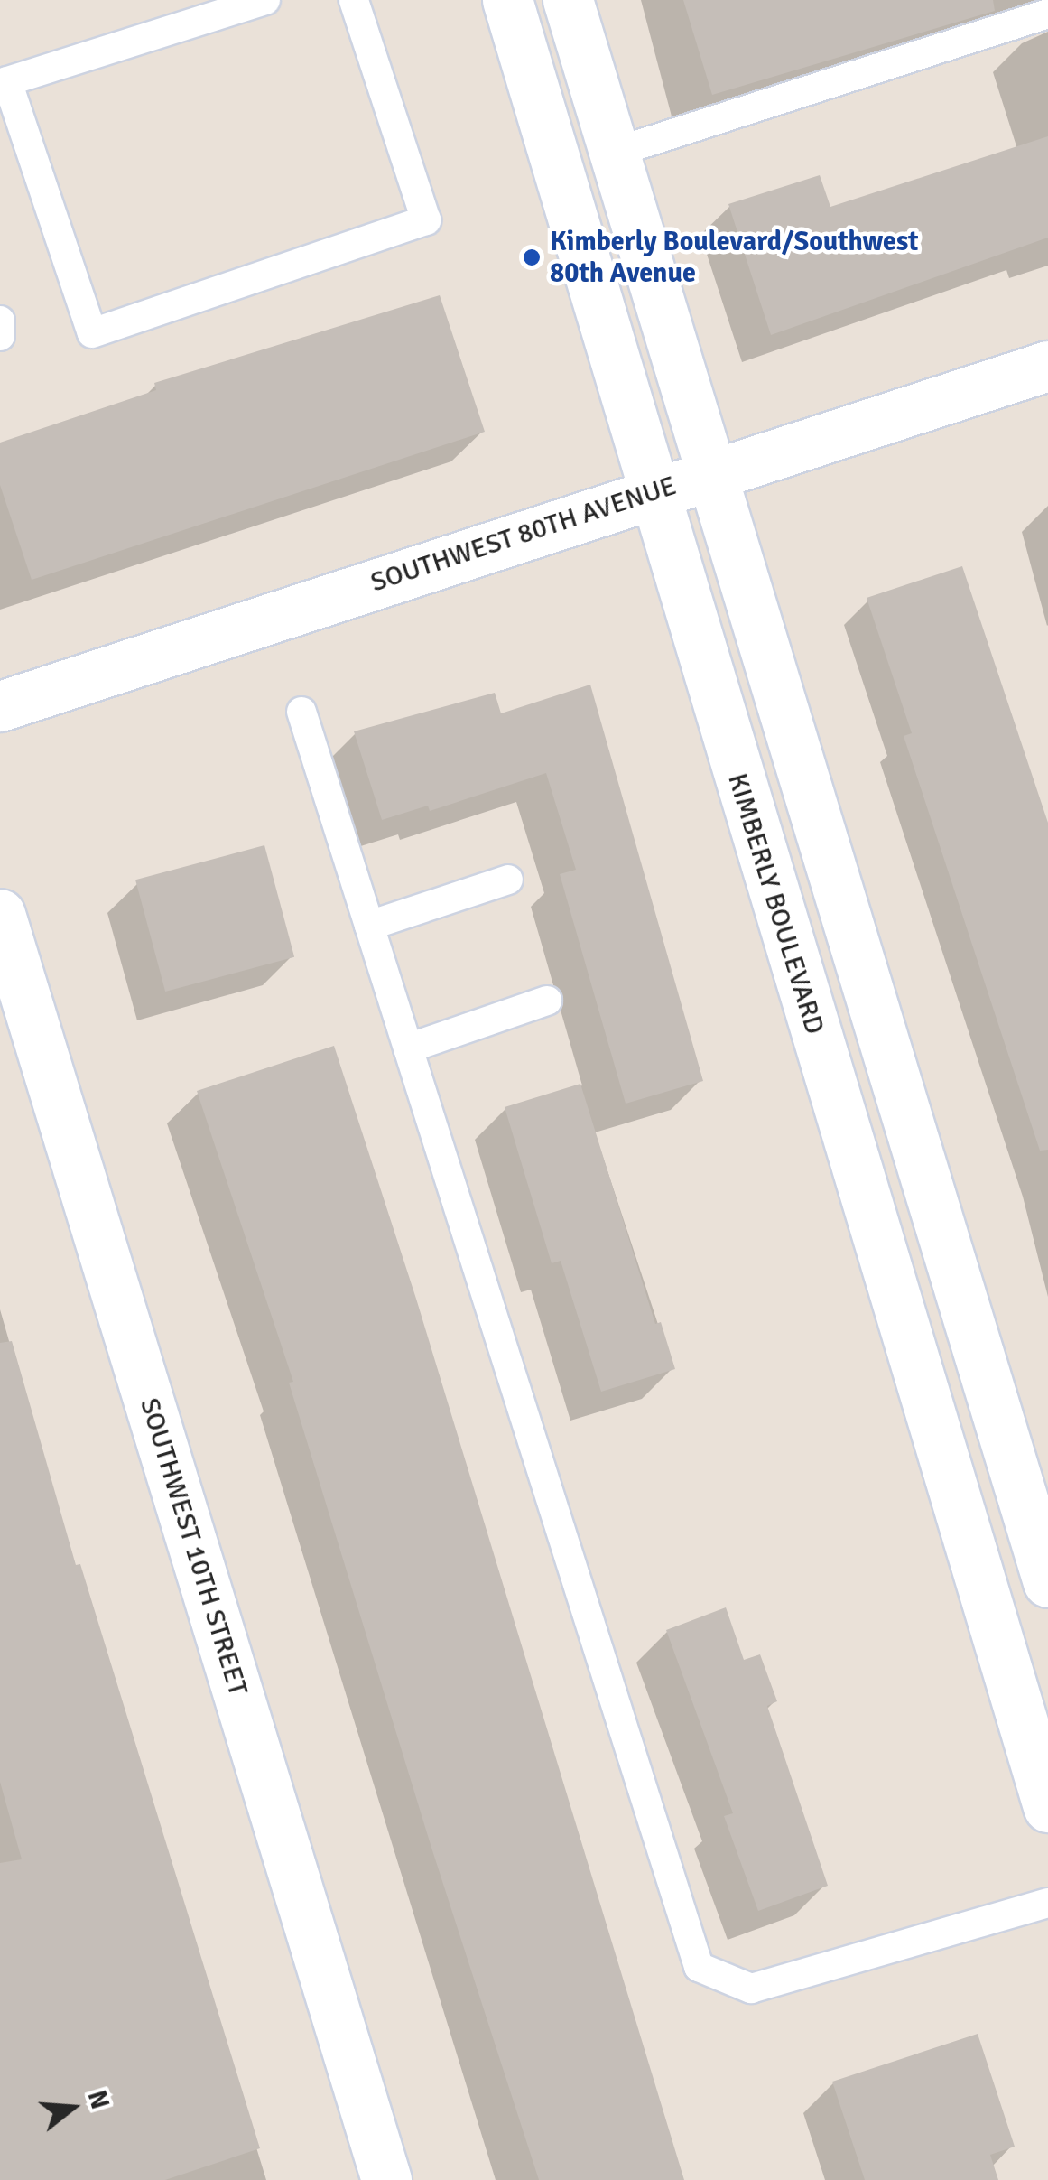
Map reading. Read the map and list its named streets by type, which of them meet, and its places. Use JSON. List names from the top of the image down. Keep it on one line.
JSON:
{"streets":{"street":["SOUTHWEST 80TH AVENUE","KIMBERLY BOULEVARD","SOUTHWEST 10TH STREET"]},"crossings":[["SOUTHWEST 80TH AVENUE","KIMBERLY BOULEVARD"]],"places":["Kimberly Boulevard/Southwest 80th Avenue"],"north":"right"}
